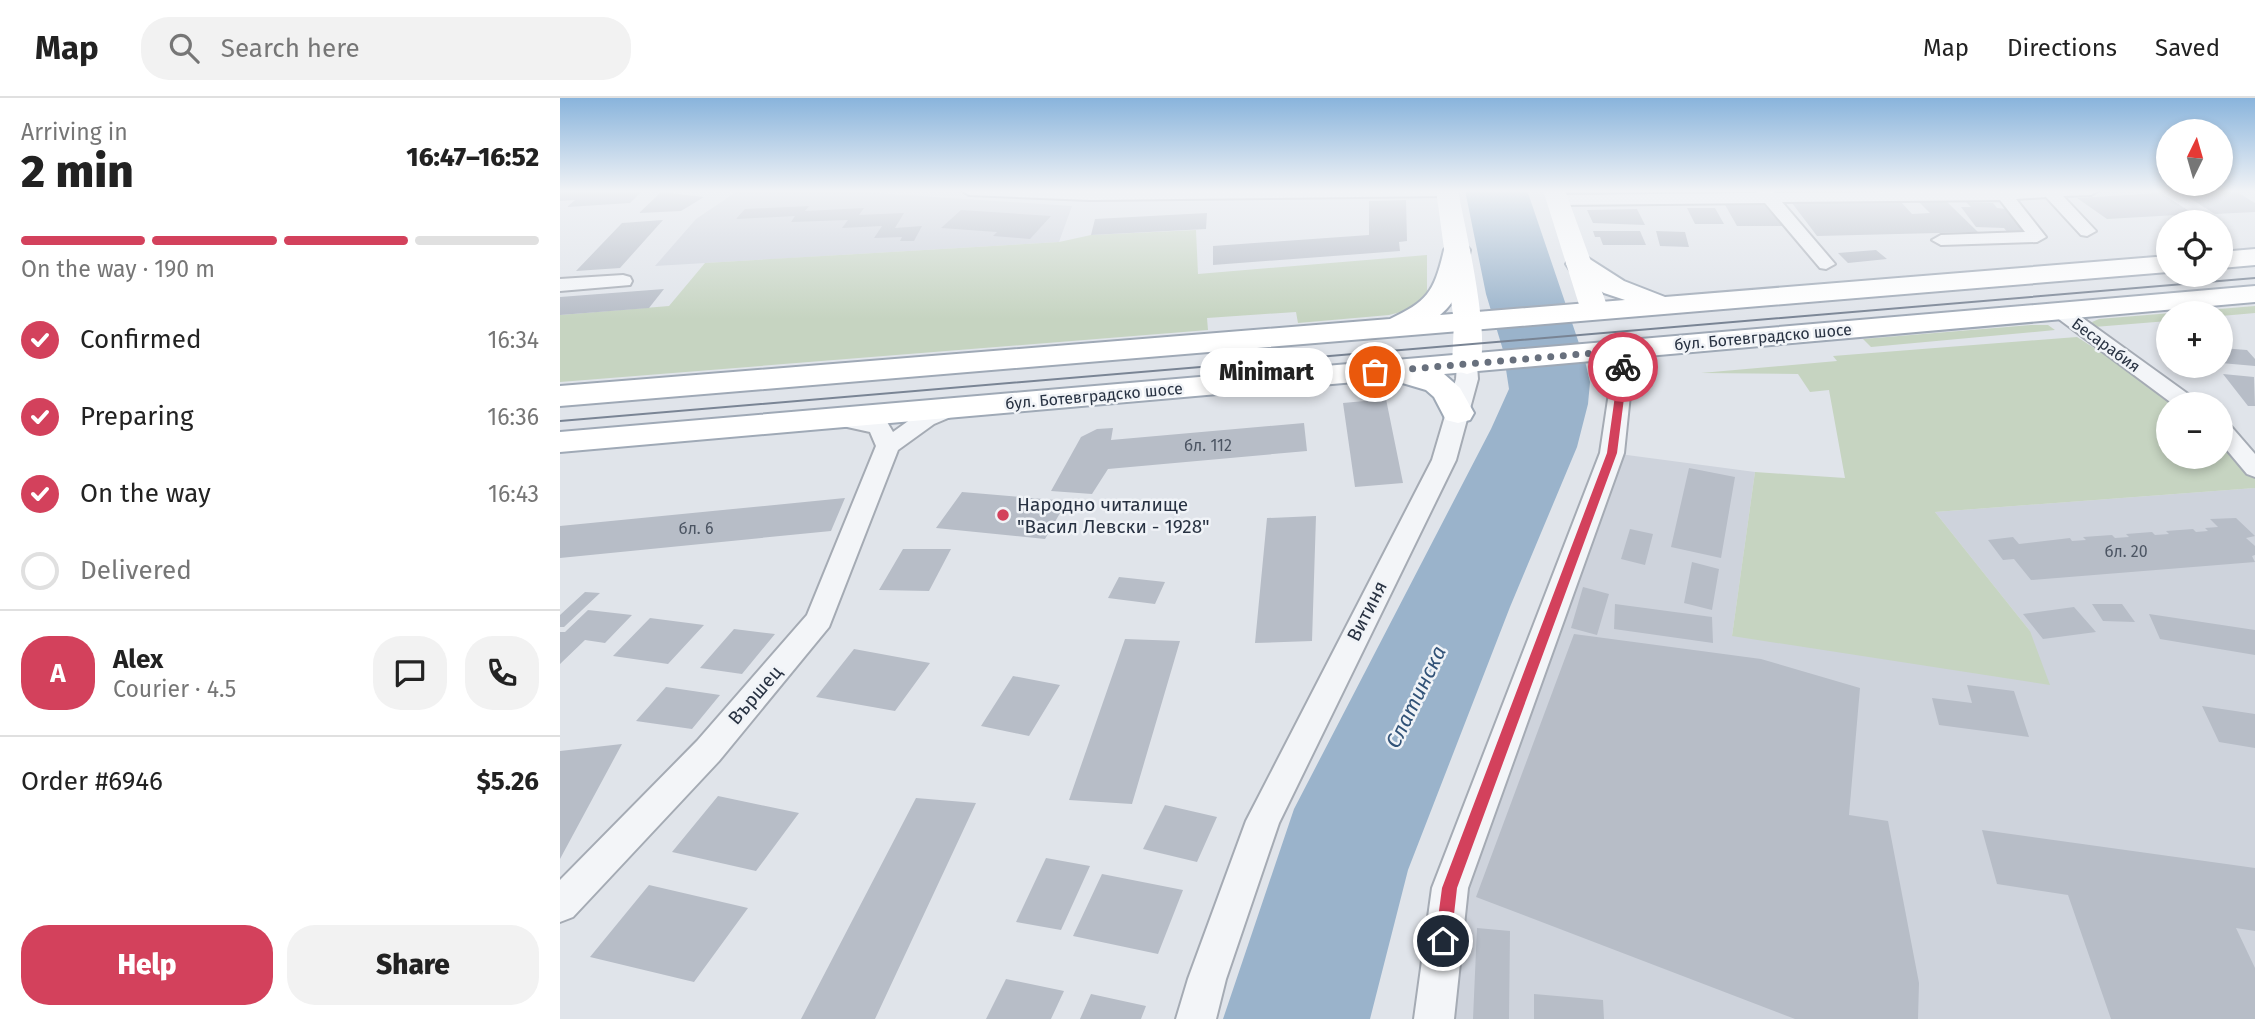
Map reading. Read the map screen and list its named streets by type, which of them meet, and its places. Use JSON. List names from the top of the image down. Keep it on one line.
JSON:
{"streets":{"main road":["бул. Ботевградско шосе"],"street":["Бесарабия","Витиня","Вършец"]},"crossings":[["бул. Ботевградско шосе","Бесарабия"],["бул. Ботевградско шосе","Витиня"]],"water":["Слатинска"],"places":["Minimart","Народно читалище \"Васил Левски - 1928\""],"house_numbers":["бл. 112","бл. 6","бл. 20"],"north":"top","page":{"header":"Map","search":"Search here","nav":["Map","Directions","Saved"],"heading":["2 min","Arriving in","16:47–16:52"],"panel":["Alex","Courier · 4.5","Order #6946","$5.26"],"map_buttons":["+","−"],"bar":"On the way · 190 m","list":[["Confirmed","16:34"],["Preparing","16:36"],["On the way","16:43"],"Delivered"],"bubble":"Minimart","round":"A","buttons":["Help","Share"]}}
